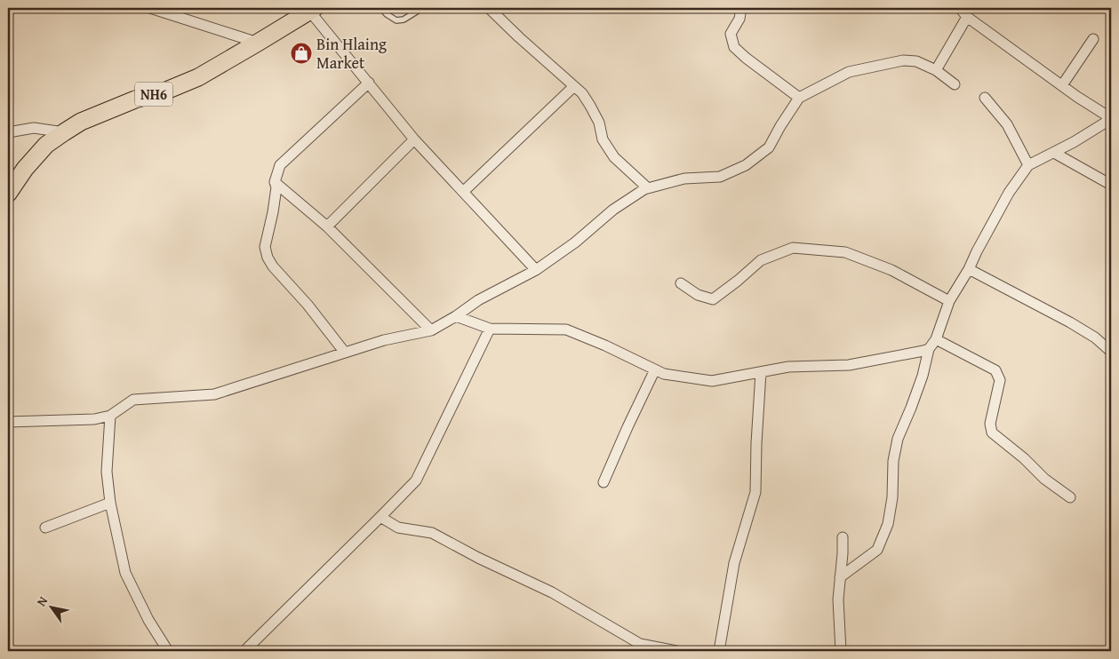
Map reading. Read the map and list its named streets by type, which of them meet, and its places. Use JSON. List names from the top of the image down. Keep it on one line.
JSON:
{"streets":{"highway":["NH6"]},"places":{"shop":["Bin Hlaing Market"]},"north":"top left"}
